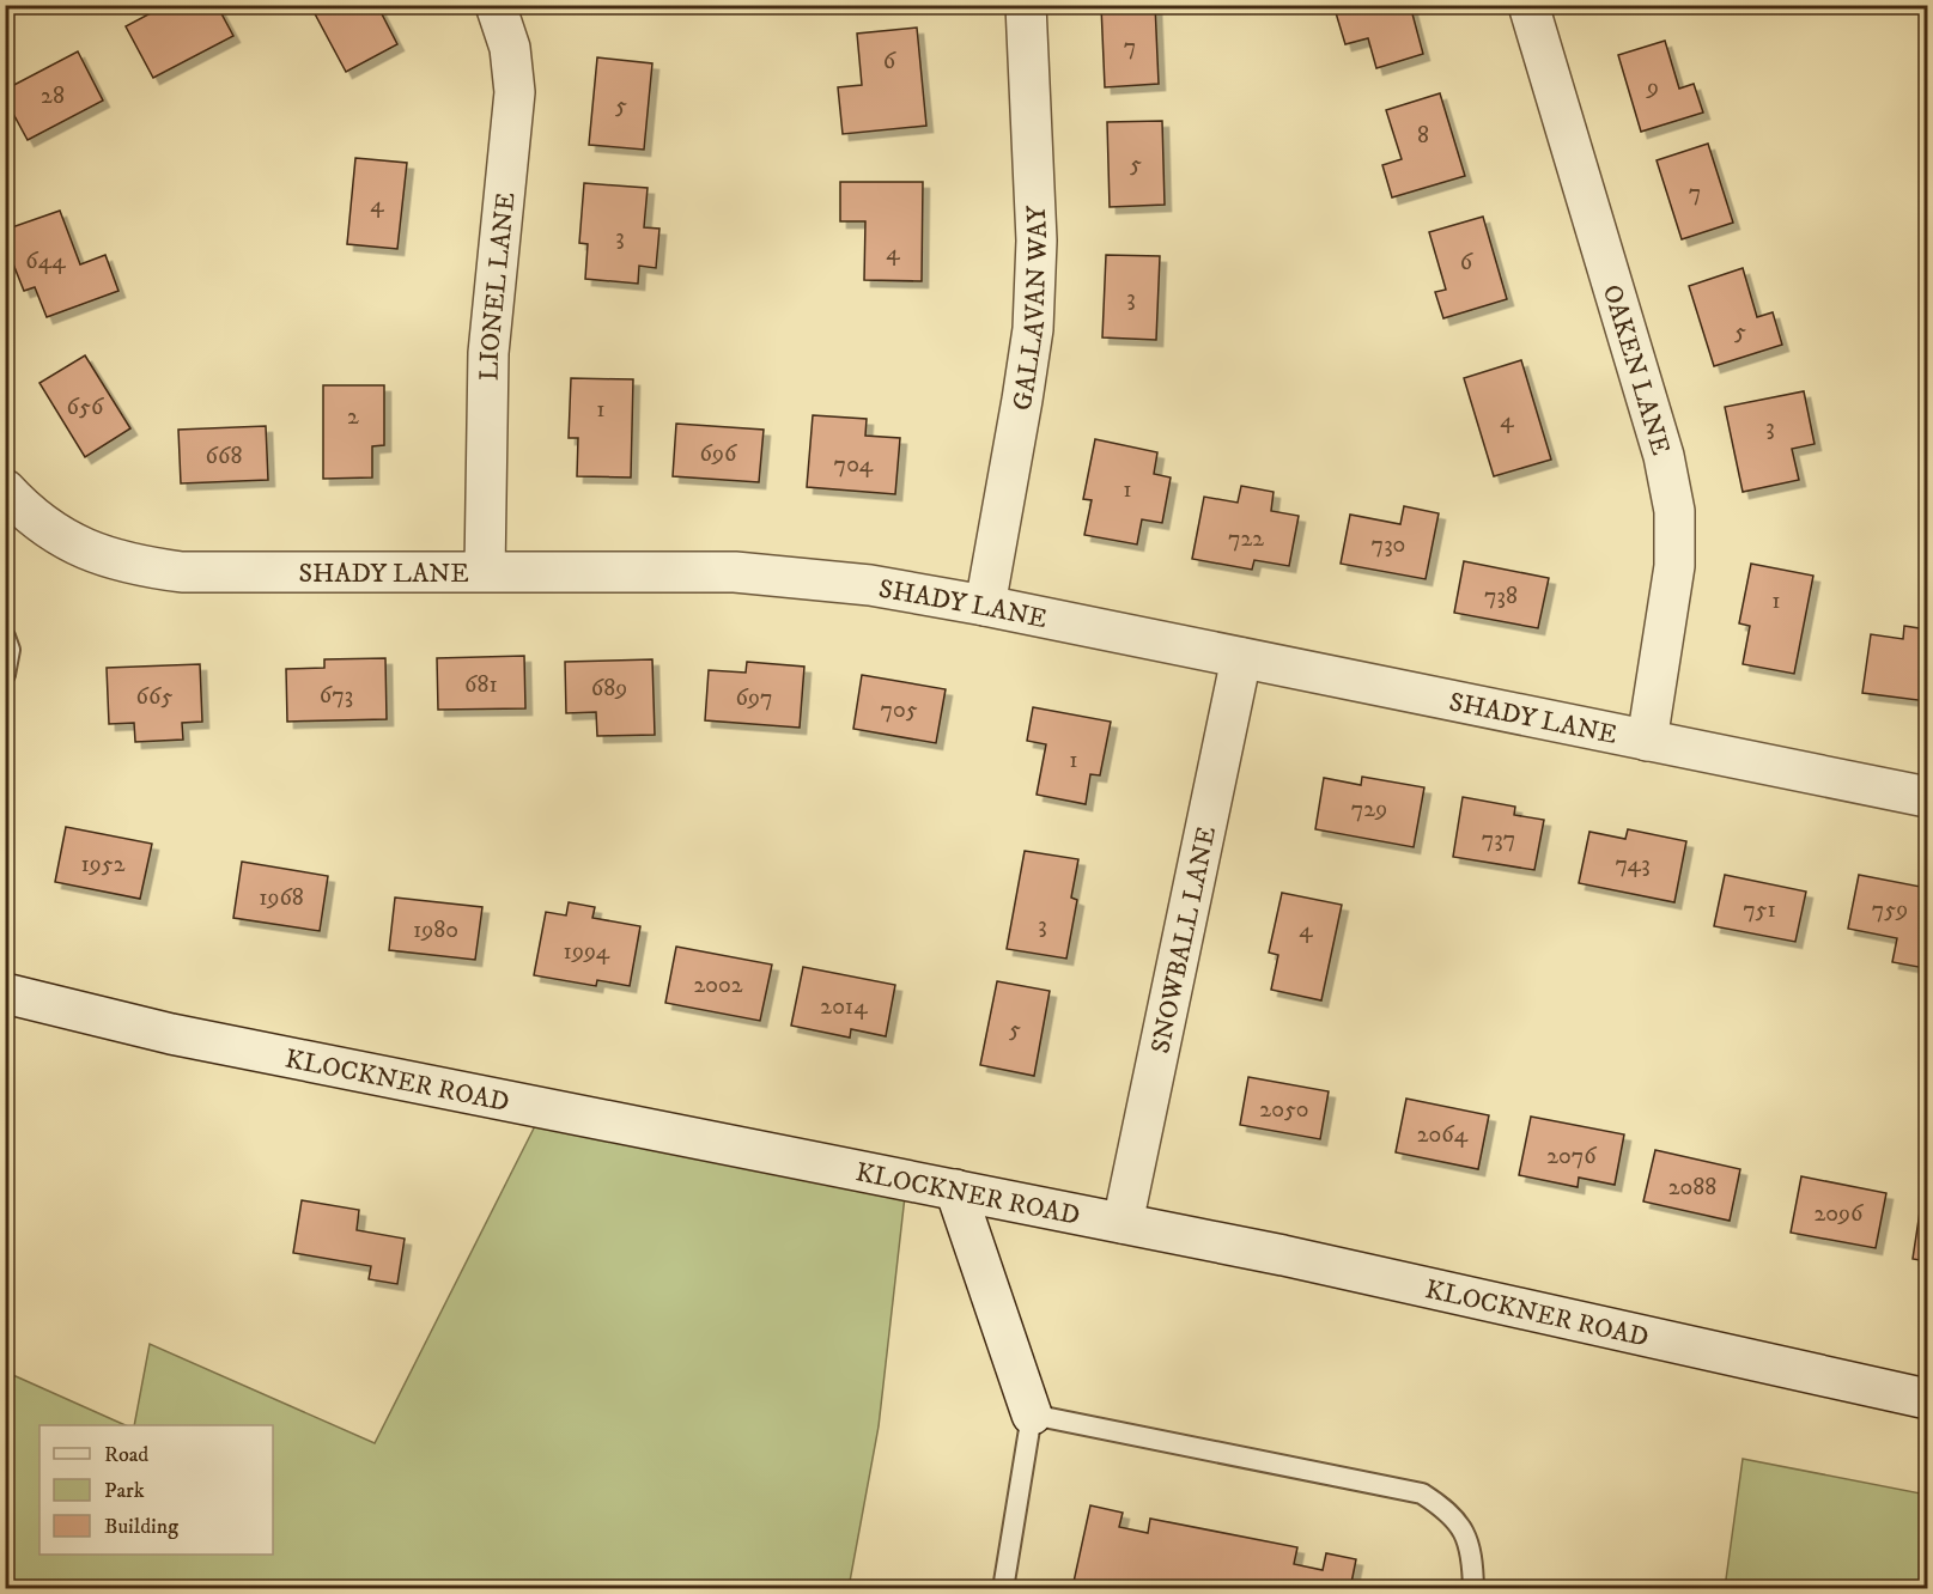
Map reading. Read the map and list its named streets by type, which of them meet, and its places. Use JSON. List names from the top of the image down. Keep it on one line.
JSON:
{"streets":{"street":["LIONEL LANE","GALLAVAN WAY","OAKEN LANE","SHADY LANE","SNOWBALL LANE","KLOCKNER ROAD"]},"crossings":[["LIONEL LANE","SHADY LANE"],["GALLAVAN WAY","SHADY LANE"],["OAKEN LANE","SHADY LANE"],["SHADY LANE","SNOWBALL LANE"],["SNOWBALL LANE","KLOCKNER ROAD"]],"house_numbers":["7","6","9","28","5","8","5","7","4","3","4","644","6","3","5","656","1","2","4","3","696","668","704","1","722","730","738","1","681","689","673","665","697","705","1","729","737","1952","743","1968","751","759","3","1980","4","1994","2002","2014","5","2050","2064","2076","2088","2096"],"legend":["Road","Park","Building"]}
